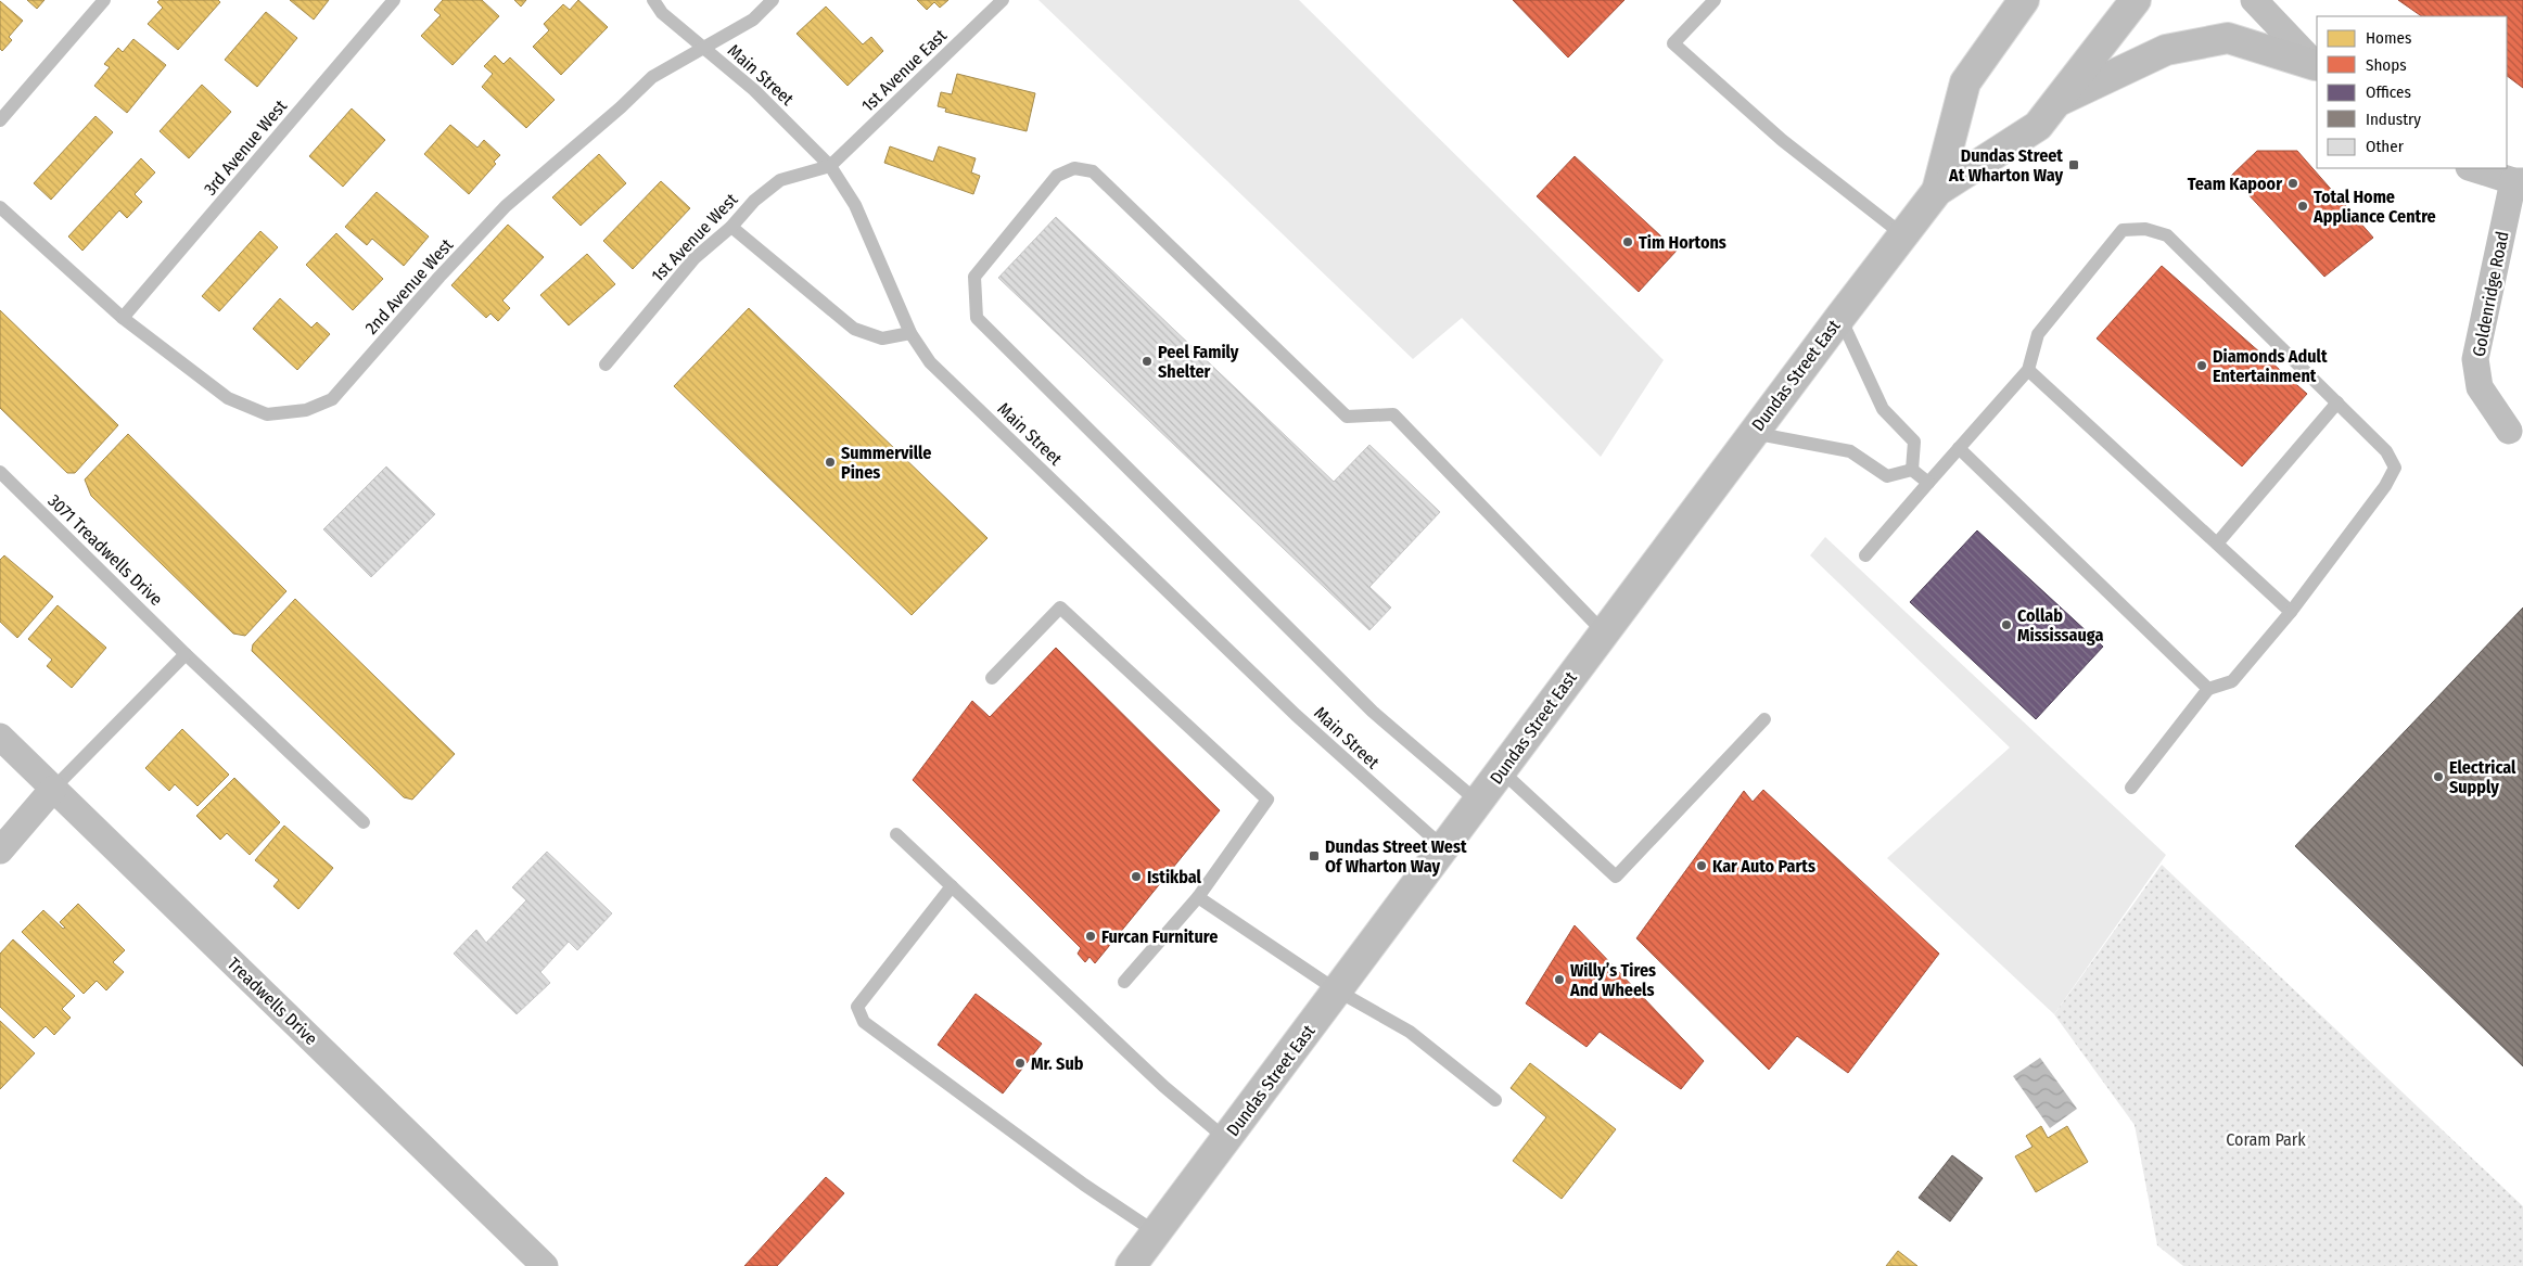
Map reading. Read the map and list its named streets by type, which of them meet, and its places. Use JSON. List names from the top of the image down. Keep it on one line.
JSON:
{"streets":{"main road":["Dundas Street East"],"street":["Goldenridge Road","Treadwells Drive"],"lane":["1st Avenue East","Main Street","3rd Avenue West","1st Avenue West","2nd Avenue West","3071 Treadwells Drive"]},"crossings":[["1st Avenue East","Main Street"],["1st Avenue East","1st Avenue West"],["Main Street","1st Avenue West"],["Main Street","2nd Avenue West"],["Main Street","Dundas Street East"],["3rd Avenue West","2nd Avenue West"]],"parks":["Coram Park"],"places":{"transit":["Dundas Street At Wharton Way","Dundas Street West Of Wharton Way"],"other":["Team Kapoor","Total Home Appliance Centre","Tim Hortons","Peel Family Shelter","Diamonds Adult Entertainment","Summerville Pines","Collab Mississauga","Electrical Supply","Kar Auto Parts","Istikbal","Furcan Furniture","Willy’s Tires And Wheels","Mr. Sub"]},"legend":["Homes","Shops","Offices","Industry","Other"]}
